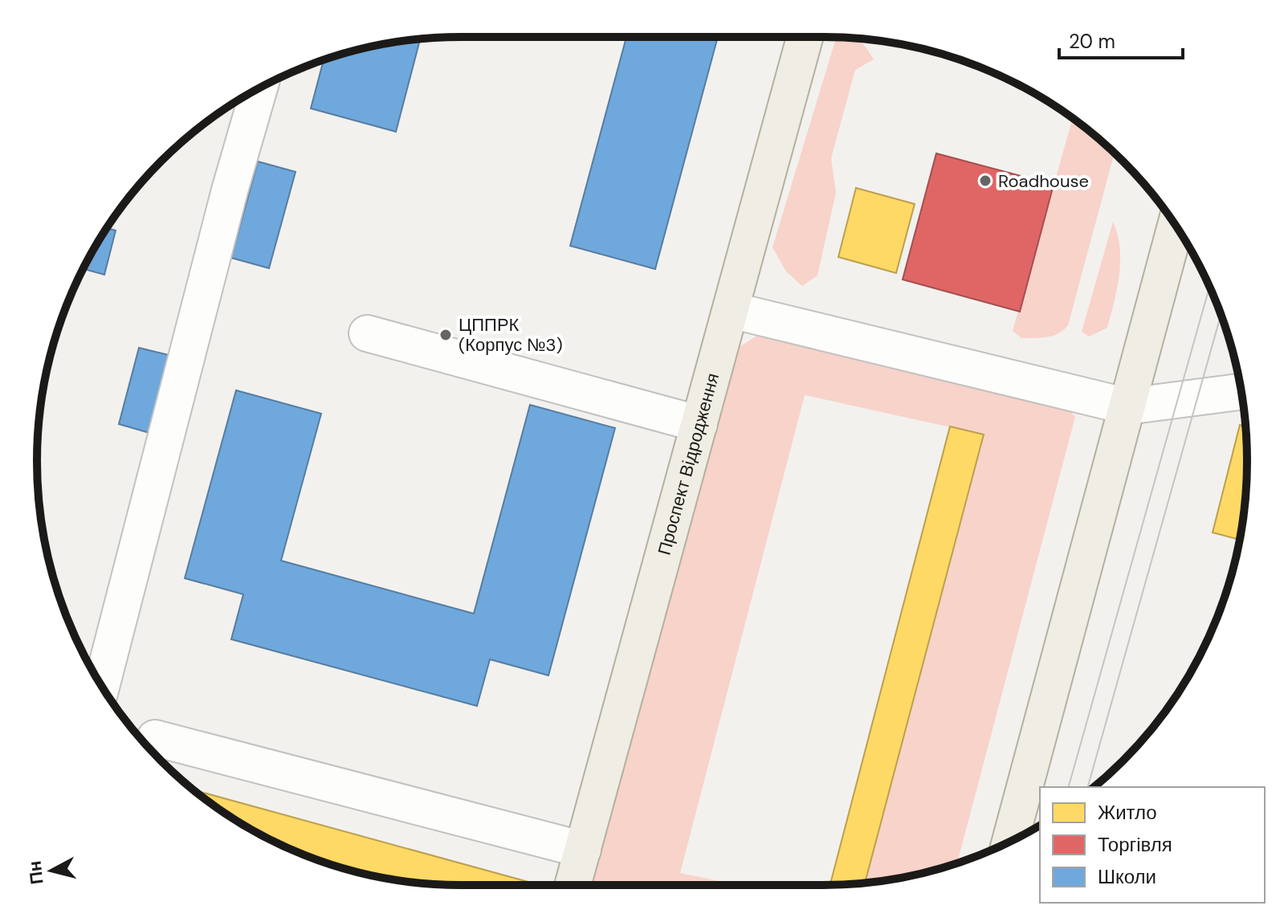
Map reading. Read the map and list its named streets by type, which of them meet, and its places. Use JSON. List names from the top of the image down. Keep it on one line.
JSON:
{"streets":{"main road":["Проспект Відродження"]},"places":["Roadhouse","ЦППРК (Корпус №3)"],"legend":["Житло","Торгівля","Школи"],"scale_bar":"20 m","north":"left"}
